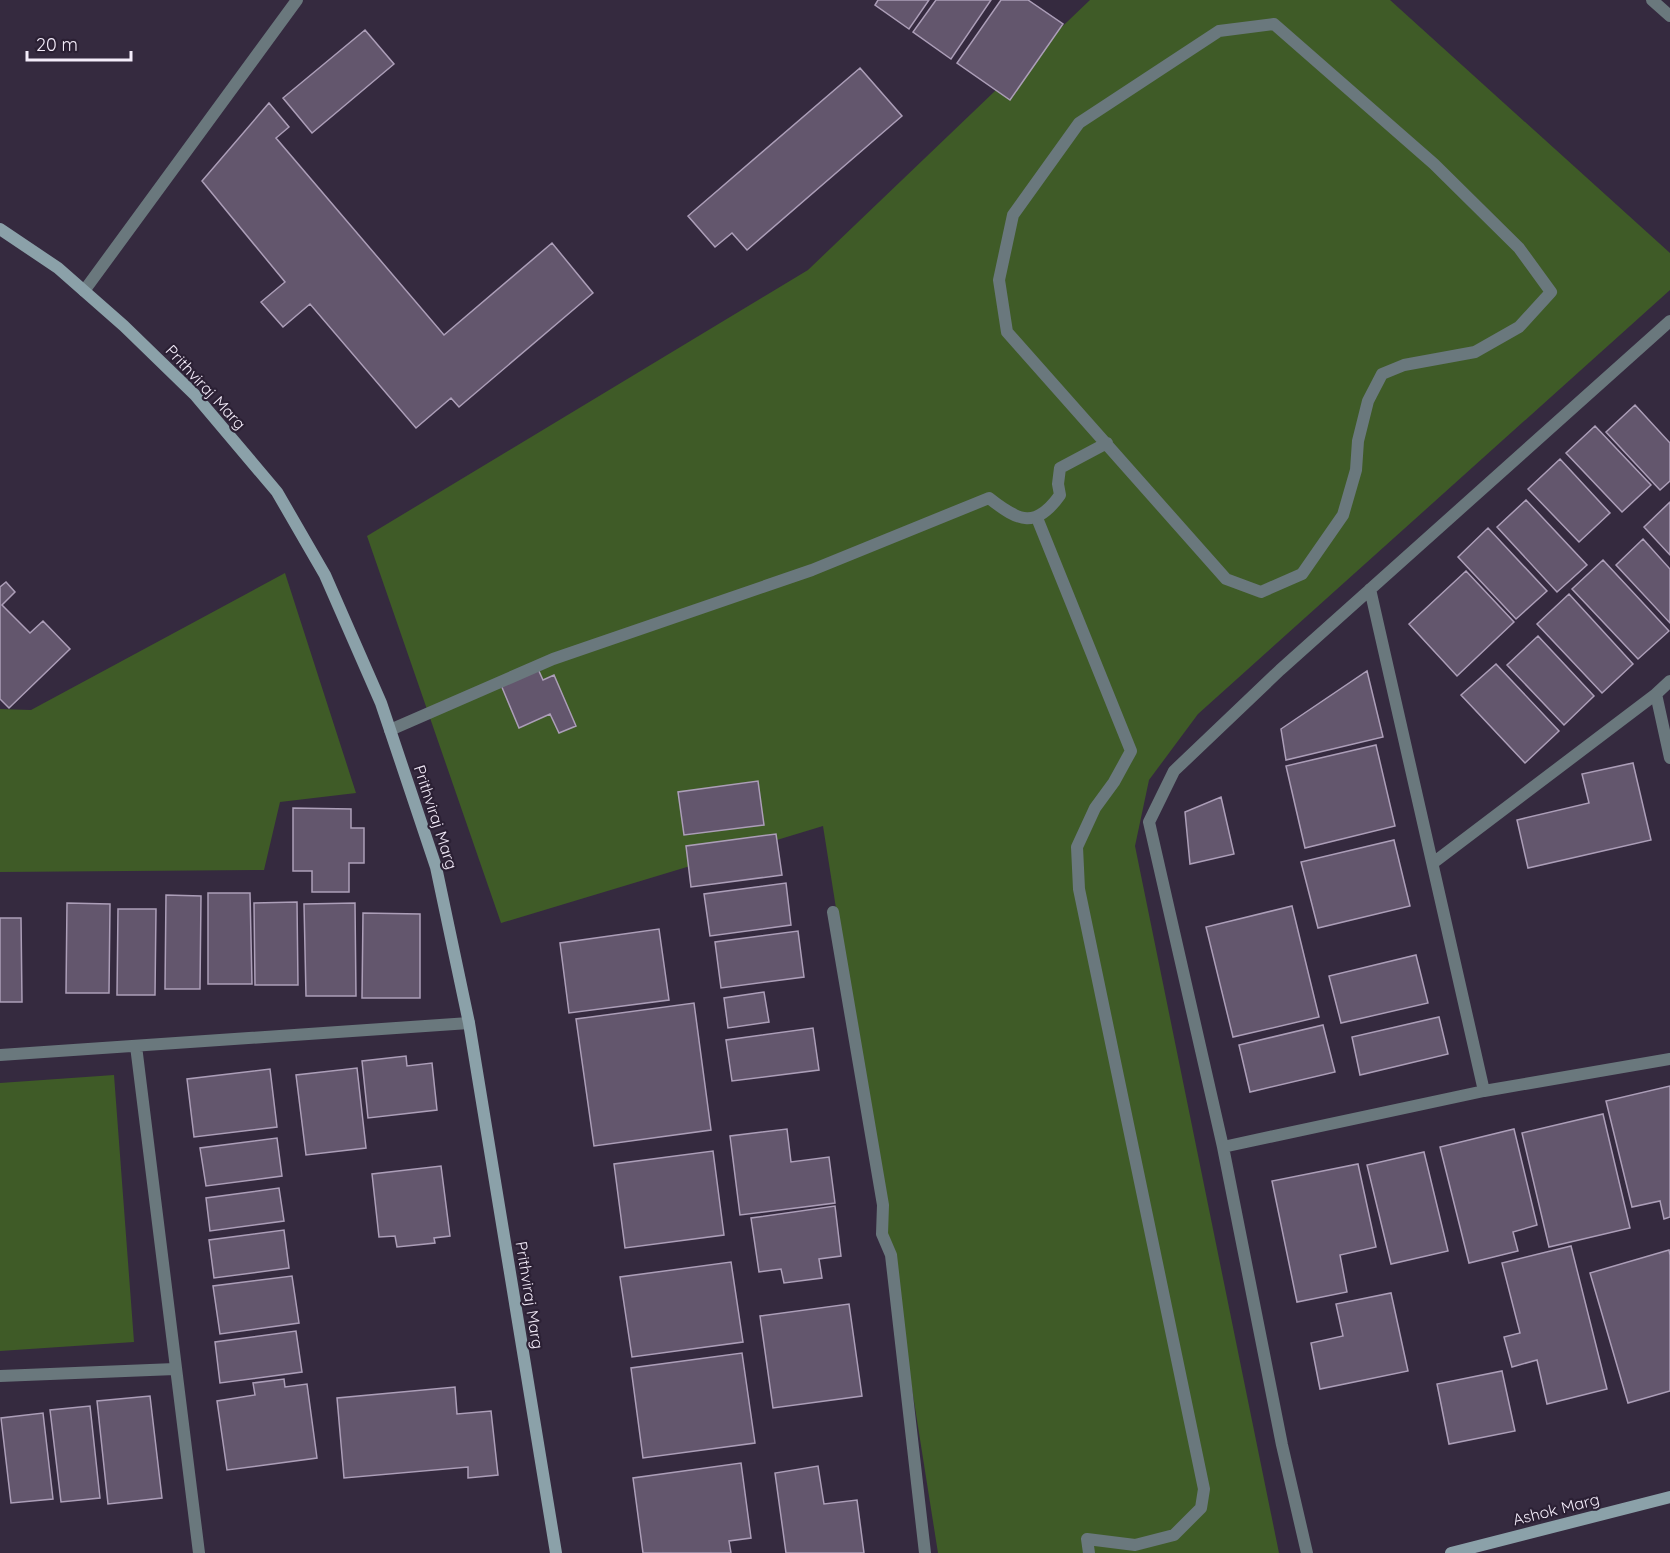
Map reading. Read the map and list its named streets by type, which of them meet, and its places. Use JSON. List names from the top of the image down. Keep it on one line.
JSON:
{"streets":{"street":["Prithviraj Marg","Ashok Marg"]},"scale_bar":"20 m"}
